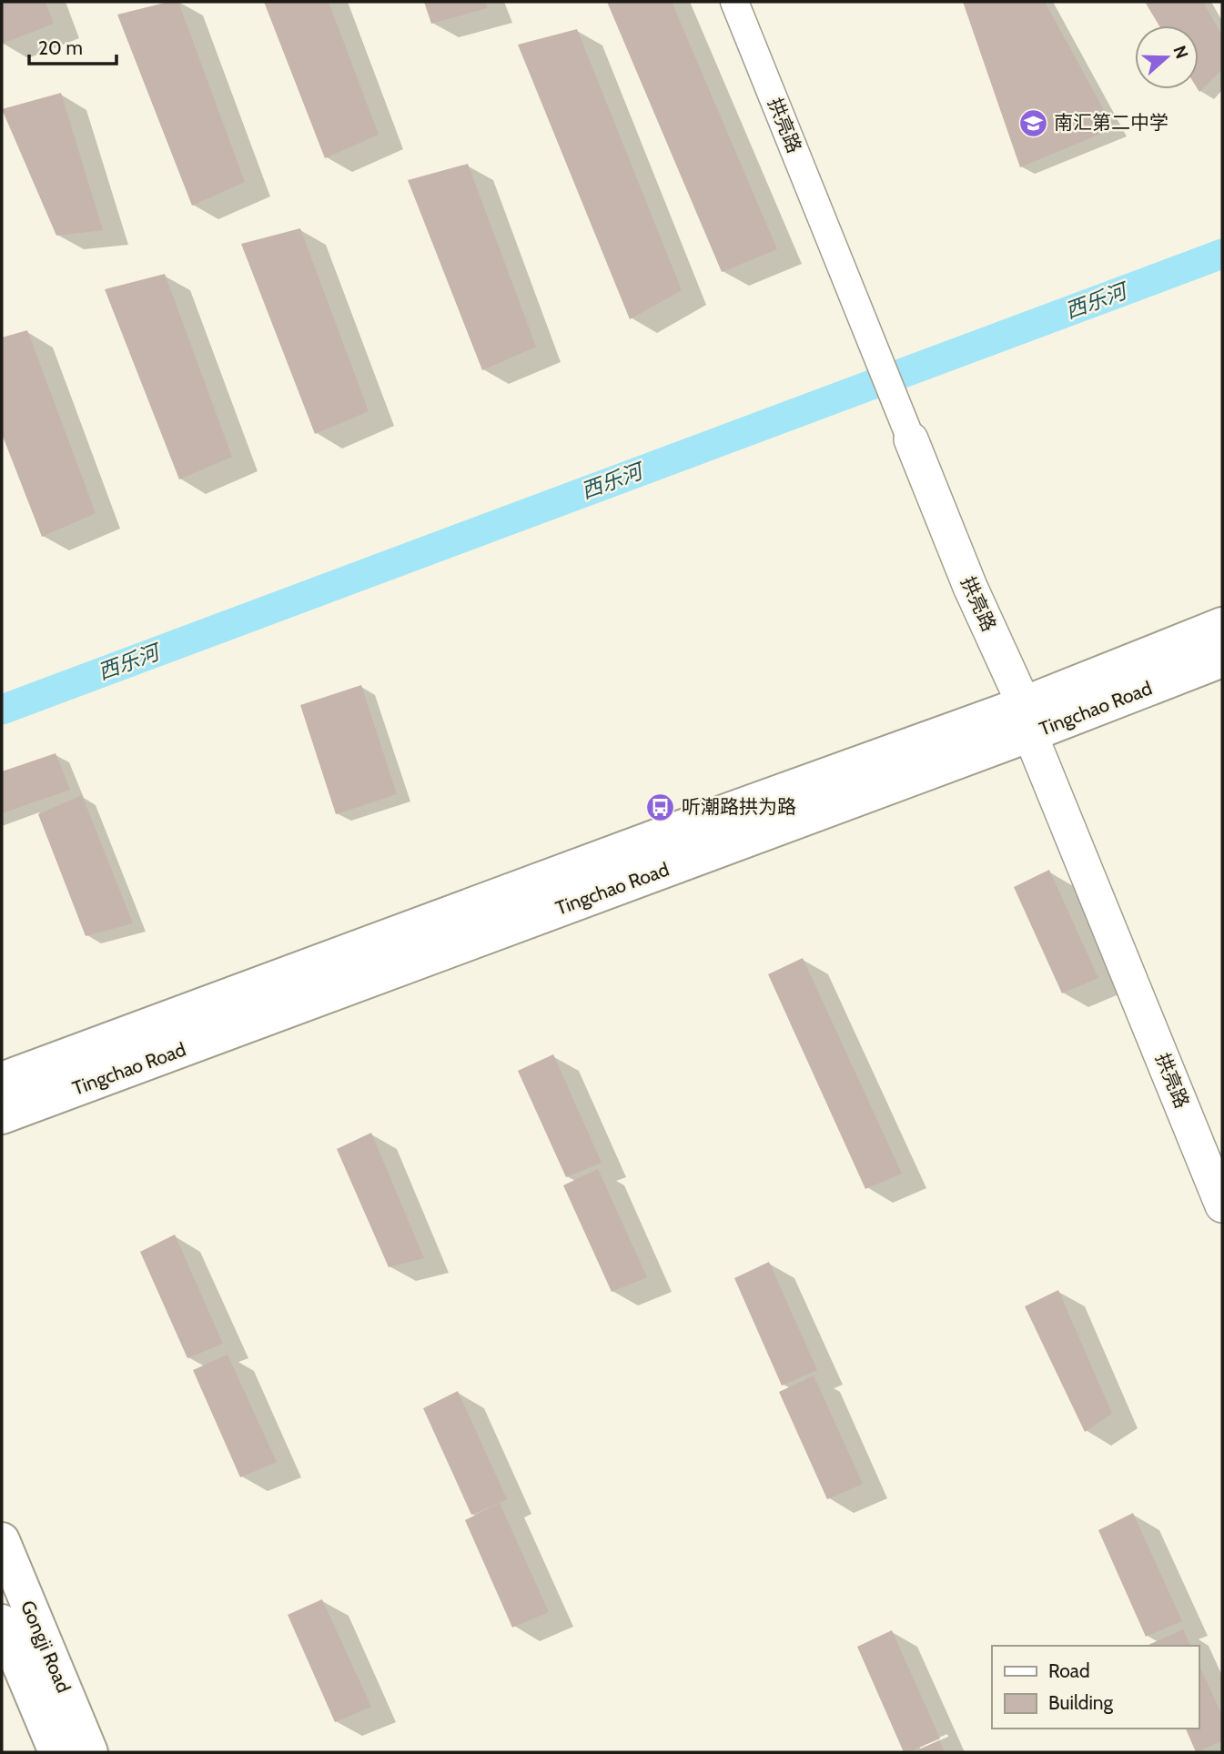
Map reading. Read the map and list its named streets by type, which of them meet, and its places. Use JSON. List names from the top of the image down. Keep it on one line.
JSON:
{"streets":{"main road":["Tingchao Road","Gongji Road"],"street":["拱亮路"]},"crossings":[["拱亮路","Tingchao Road"]],"water":["西乐河"],"places":{"school or university":["南汇第二中学"],"bus stop":["听潮路拱为路"]},"legend":["Road","Building"],"scale_bar":"20 m","north":"right"}
